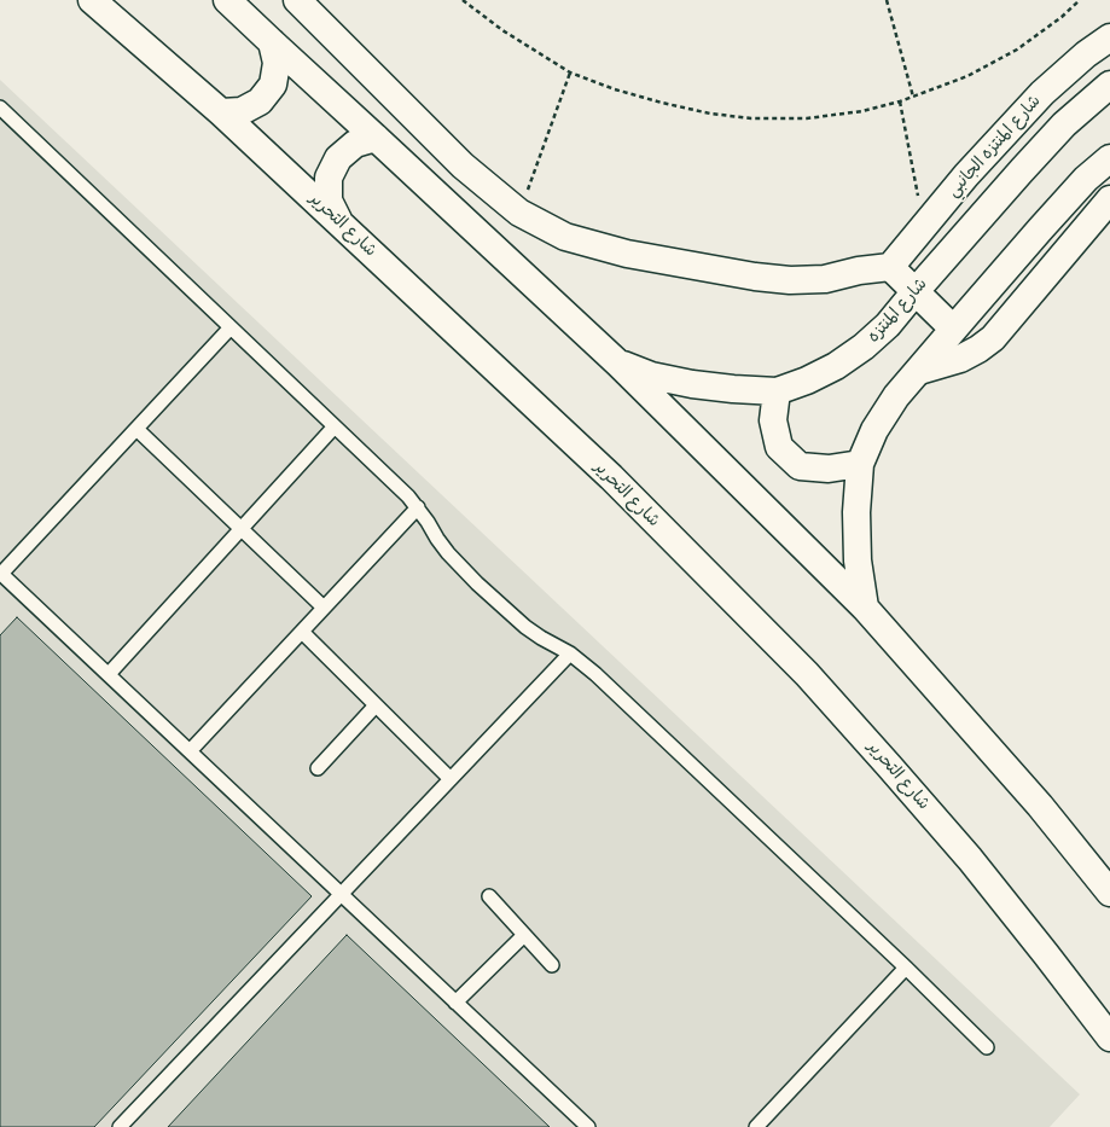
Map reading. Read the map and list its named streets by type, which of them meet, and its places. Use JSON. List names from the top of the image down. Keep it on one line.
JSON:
{"streets":{"street":["شارع المنتزه الجانبي","شارع التحرير","شارع المنتزه"]}}
